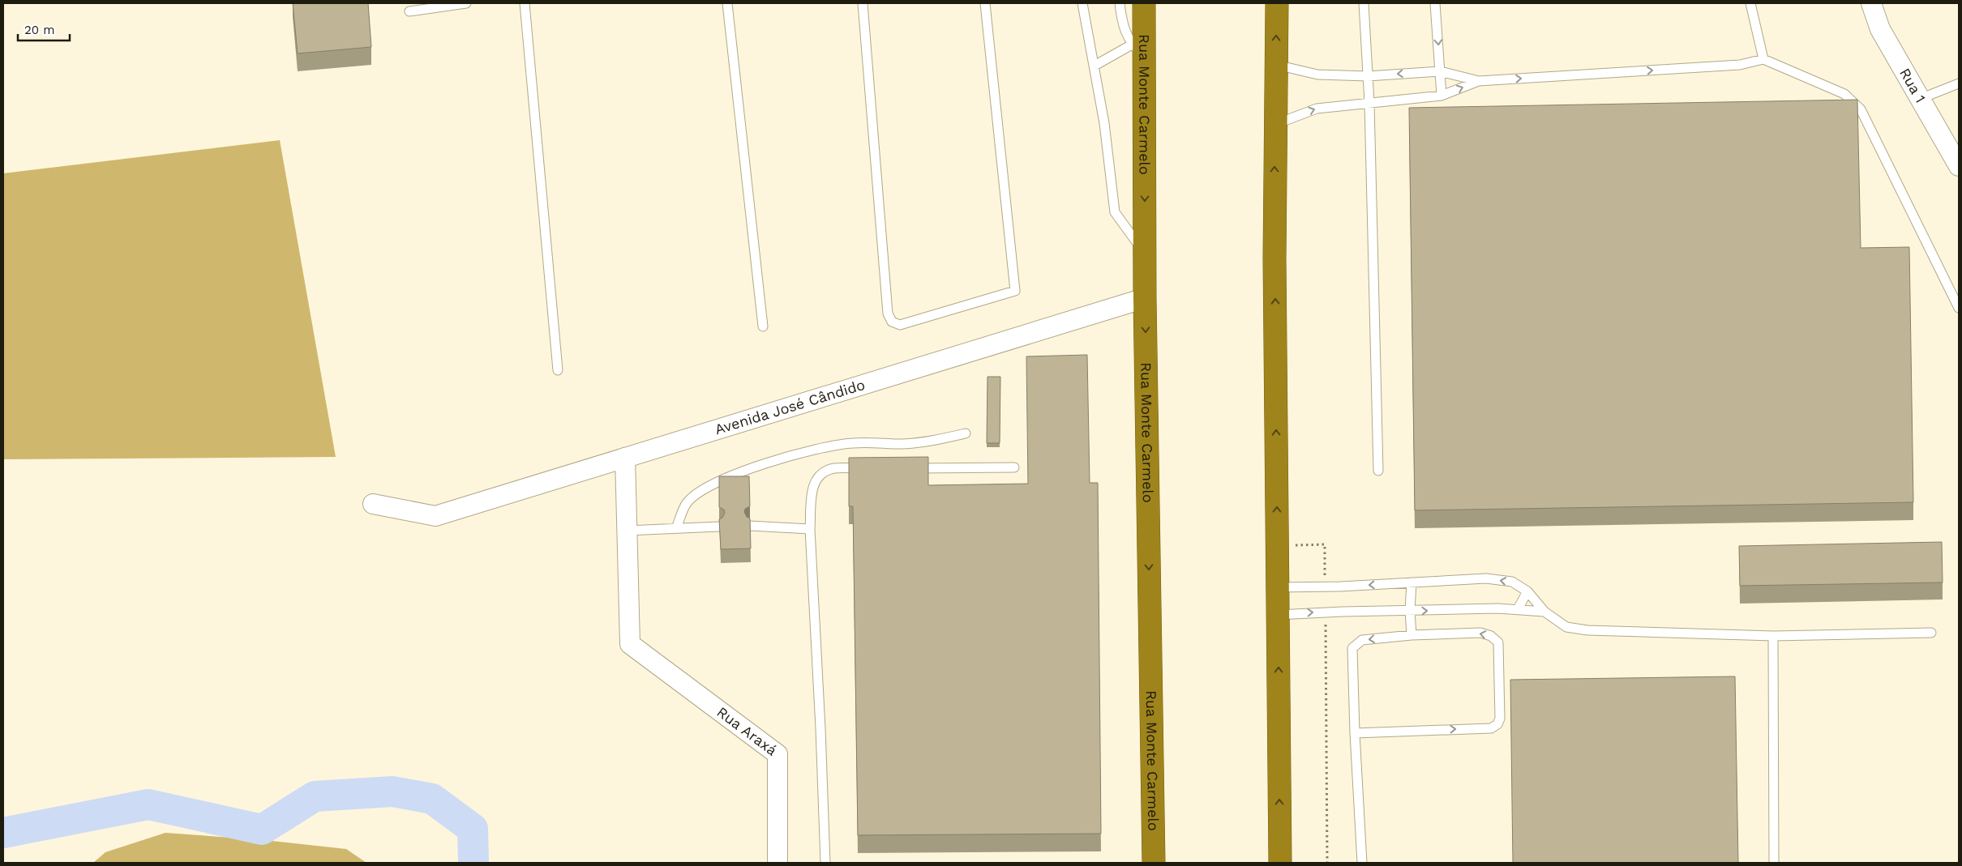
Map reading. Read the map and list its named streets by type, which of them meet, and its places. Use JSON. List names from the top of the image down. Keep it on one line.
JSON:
{"streets":{"highway":["Rua Monte Carmelo"],"street":["Rua 1","Avenida José Cândido","Rua Araxá"]},"crossings":[["Rua Monte Carmelo","Avenida José Cândido"]],"scale_bar":"20 m"}
